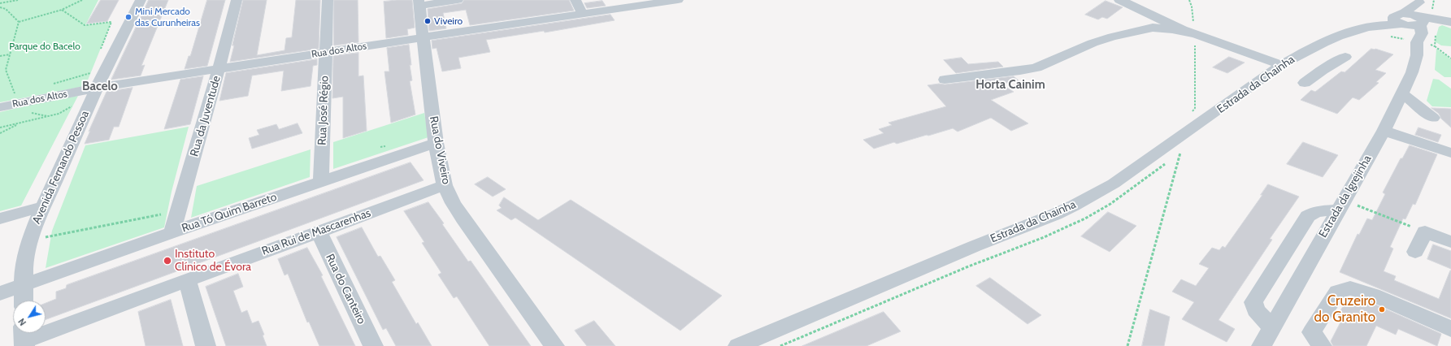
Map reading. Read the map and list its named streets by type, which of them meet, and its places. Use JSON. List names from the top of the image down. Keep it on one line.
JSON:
{"streets":{"street":["Rua dos Altos","Estrada da Chainha","Rua José Régio","Rua da Juventude","Rua do Viveiro","Avenida Fernando Pessoa","Estrada da Igrejinha","Rua Tó Quim Barreto","Rua Rui de Mascarenhas","Rua do Canteiro"]},"crossings":[["Rua dos Altos","Rua José Régio"],["Rua dos Altos","Rua da Juventude"],["Rua dos Altos","Rua do Viveiro"],["Rua dos Altos","Avenida Fernando Pessoa"],["Rua José Régio","Rua Tó Quim Barreto"],["Rua da Juventude","Rua Tó Quim Barreto"],["Rua do Viveiro","Rua Tó Quim Barreto"],["Rua do Viveiro","Rua Rui de Mascarenhas"],["Avenida Fernando Pessoa","Rua Tó Quim Barreto"],["Rua Rui de Mascarenhas","Rua do Canteiro"]],"districts":["Horta Cainim","Bacelo"],"parks":["Parque do Bacelo"],"places":["Mini Mercado das Curunheiras","Viveiro","Instituto Clínico de Évora","Cruzeiro do Granito"],"north":"bottom left"}
